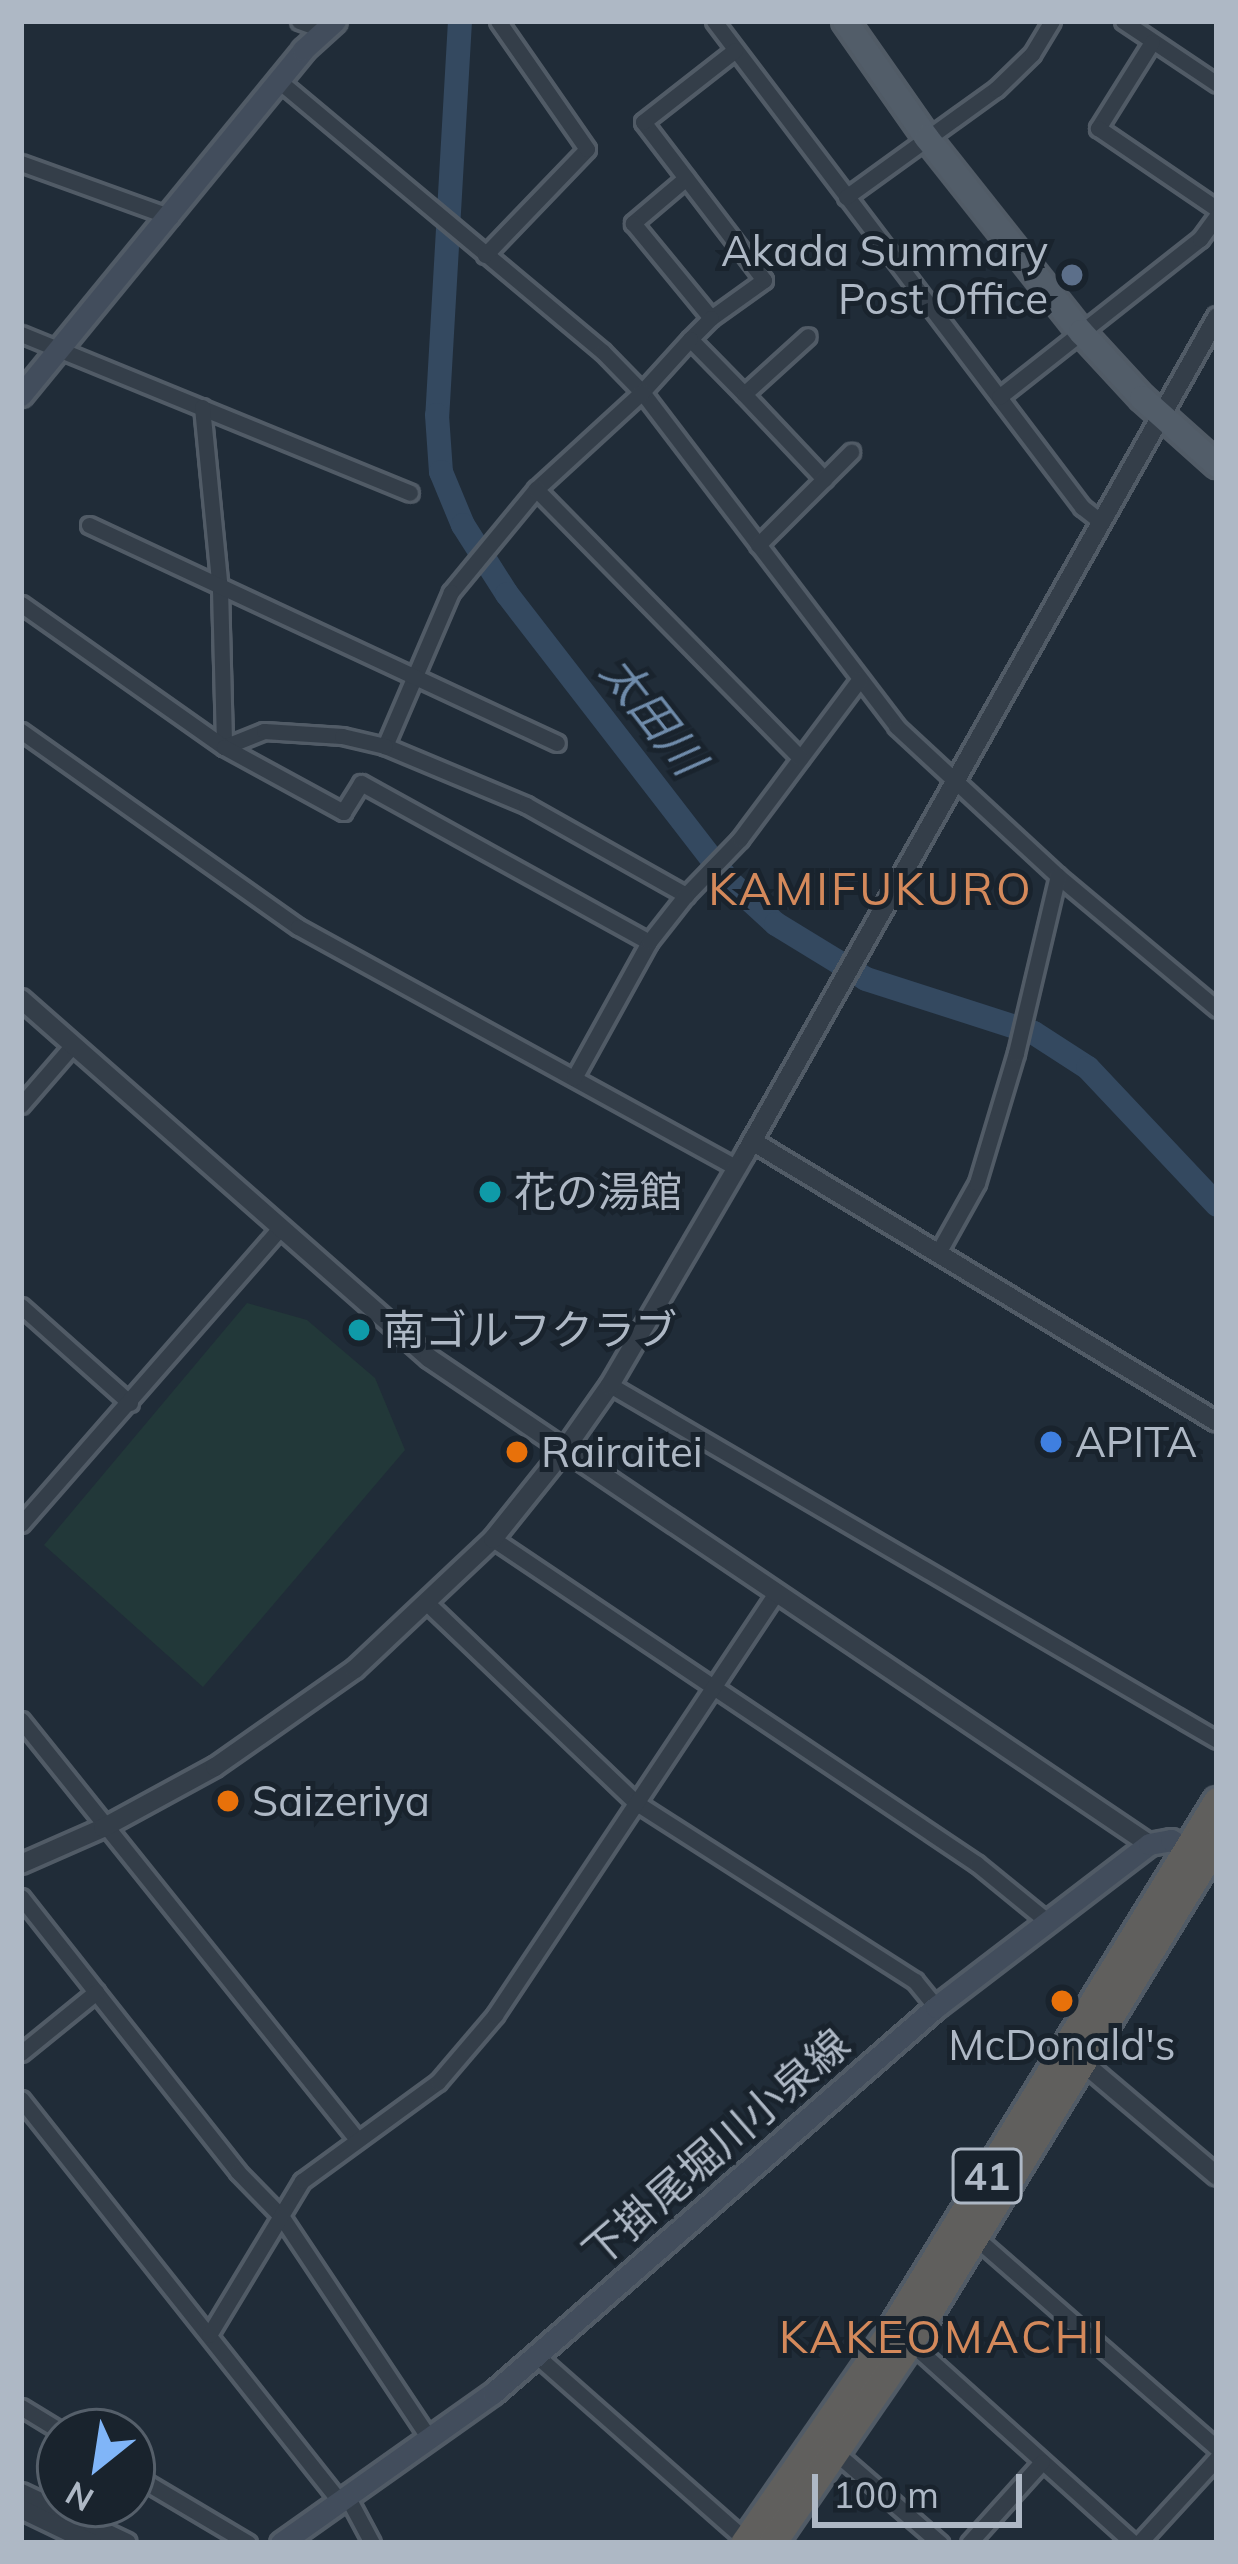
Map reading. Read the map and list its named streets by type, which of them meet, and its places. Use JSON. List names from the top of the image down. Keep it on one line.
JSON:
{"streets":{"highway":["41"],"main road":["下掛尾堀川小泉線"]},"districts":["KAMIFUKURO","KAKEOMACHI"],"water":["太田川"],"places":["Akada Summary Post Office","花の湯館","南ゴルフクラブ","APITA","Rairaitei","Saizeriya","McDonald's"],"scale_bar":"100 m","north":"bottom left"}
